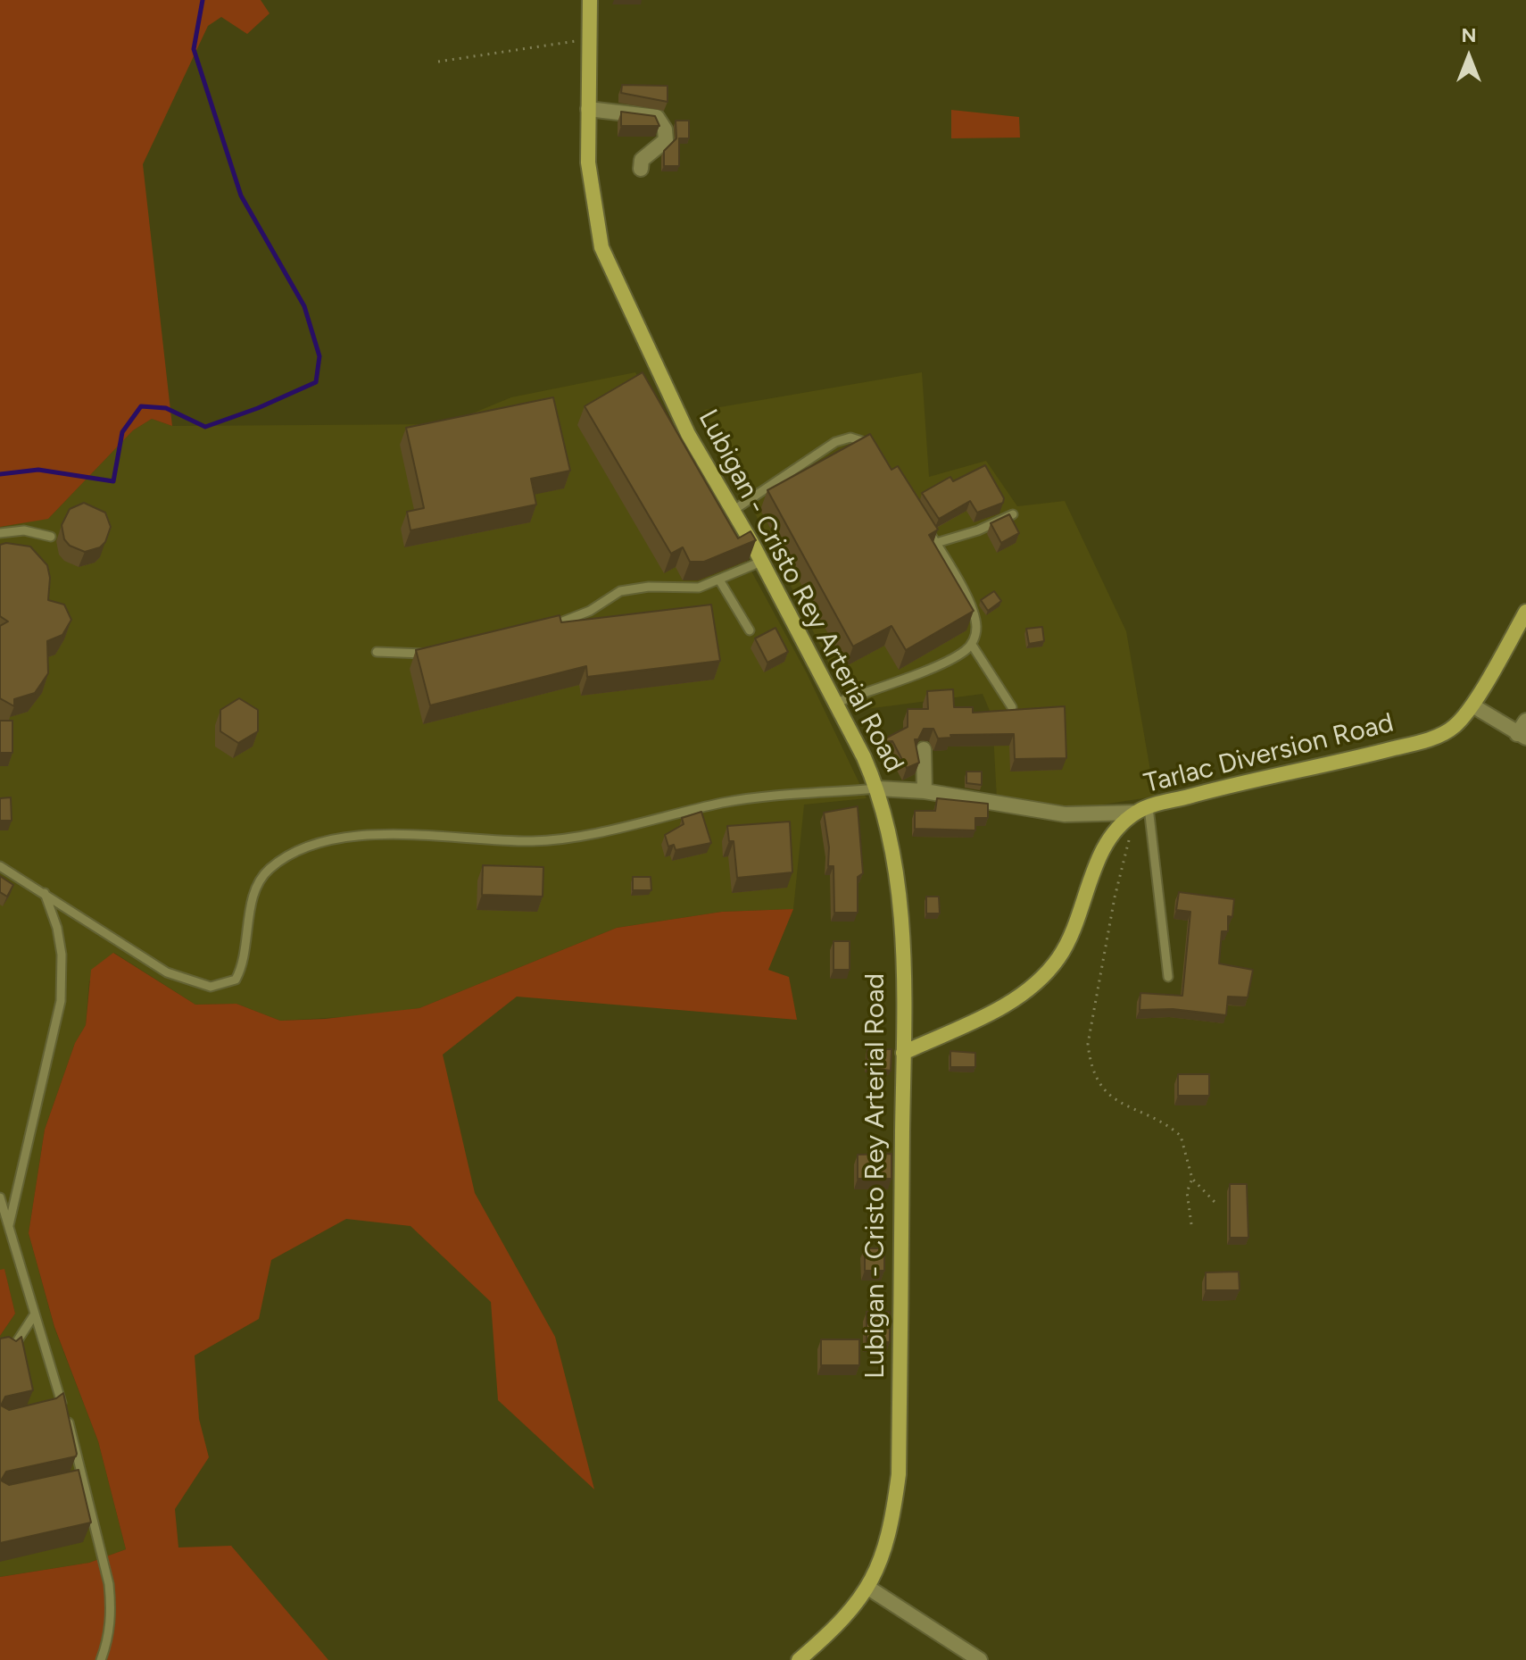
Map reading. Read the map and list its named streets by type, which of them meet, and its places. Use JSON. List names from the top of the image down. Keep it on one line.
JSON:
{"streets":{"main road":["Lubigan - Cristo Rey Arterial Road","Tarlac Diversion Road"]},"crossings":[["Lubigan - Cristo Rey Arterial Road","Tarlac Diversion Road"]],"north":"top"}
